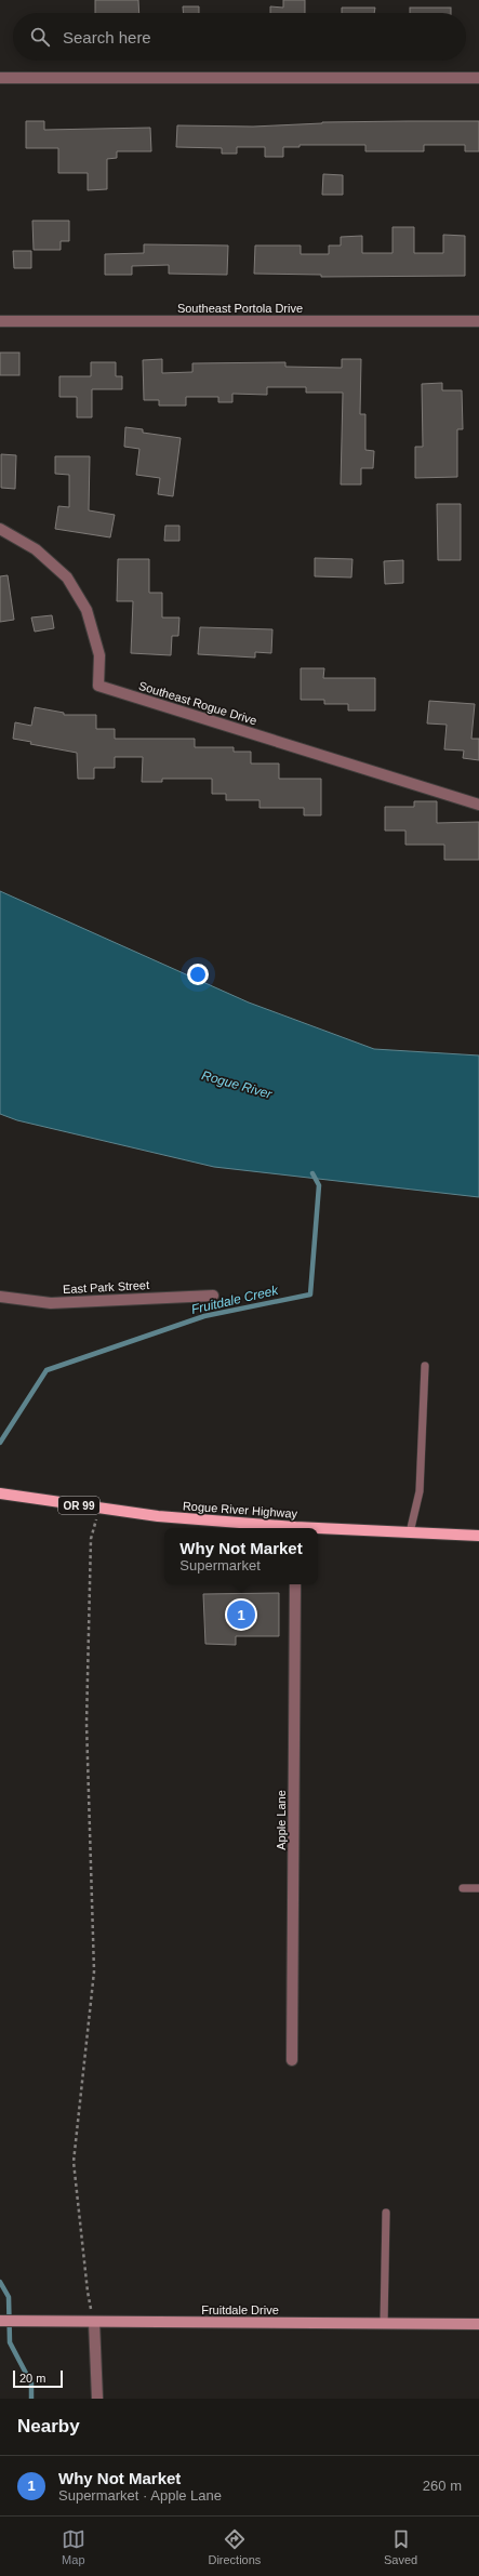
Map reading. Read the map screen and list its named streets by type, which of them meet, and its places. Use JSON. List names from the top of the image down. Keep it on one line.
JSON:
{"streets":{"main road":["OR 99","Rogue River Highway"],"street":["Southeast Portola Drive","Southeast Rogue Drive","East Park Street","Apple Lane","Fruitdale Drive"]},"water":["Rogue River","Fruitdale Creek"],"scale_bar":"20 m","page":{"search":"Search here","popup":["Why Not Market","Supermarket"],"pins":"1","scale":"20 m","heading":"Nearby","list":[{"mark":"1","name":"Why Not Market","note":"Supermarket · Apple Lane","value":"260 m"}],"nav":["Map","Directions","Saved"]}}
